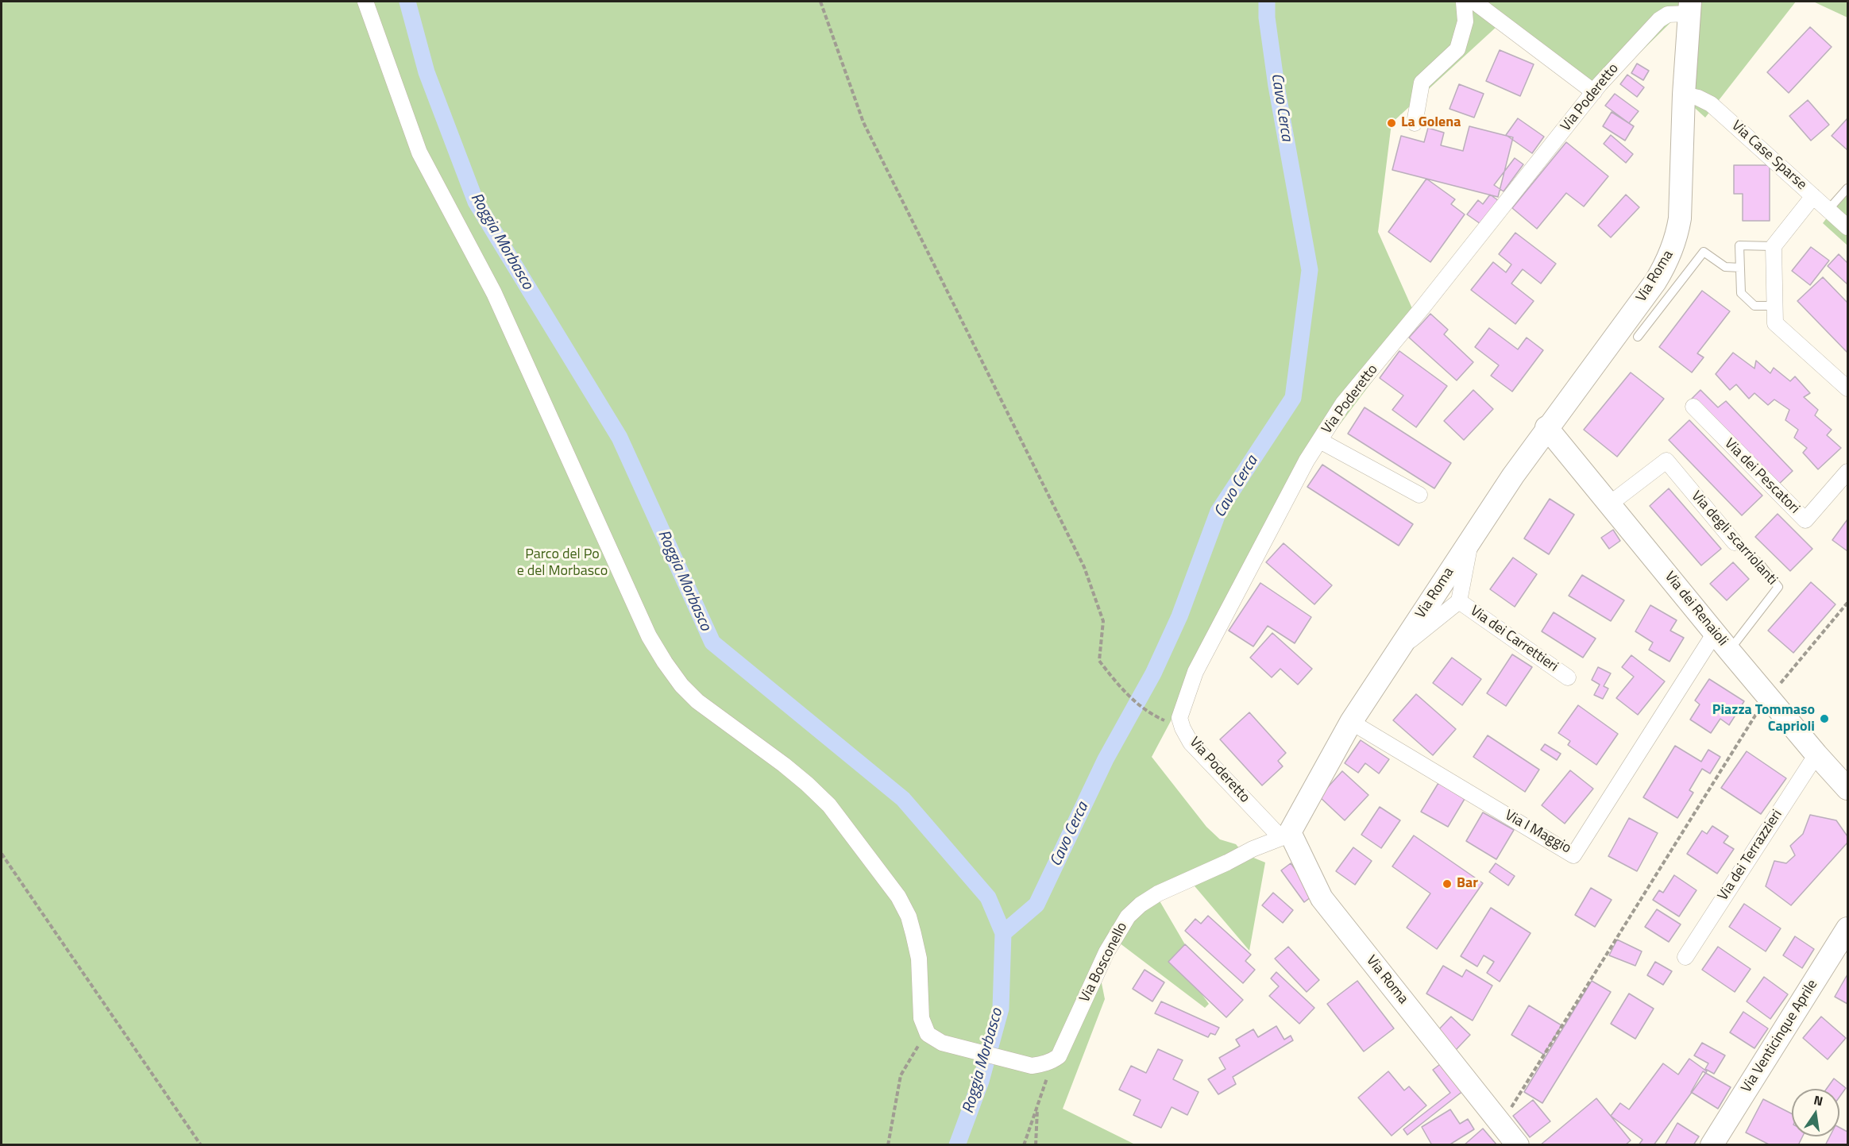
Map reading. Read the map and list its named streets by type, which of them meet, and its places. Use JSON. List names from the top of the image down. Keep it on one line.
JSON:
{"streets":{"street":["Via Poderetto","Via Case Sparse","Via Roma","Via dei Pescatori","Via degli scarriolanti","Via dei Renaioli","Via dei Carrettieri","Via I Maggio","Via dei Terrazzieri","Via Bosconello","Via Venticinque Aprile"]},"crossings":[["Via Poderetto","Via Roma"],["Via Poderetto","Via Bosconello"],["Via Case Sparse","Via Roma"],["Via Roma","Via dei Renaioli"],["Via Roma","Via dei Carrettieri"],["Via Roma","Via I Maggio"],["Via Roma","Via Bosconello"],["Via degli scarriolanti","Via dei Renaioli"],["Via dei Renaioli","Via I Maggio"],["Via dei Renaioli","Via dei Terrazzieri"]],"water":["Cavo Cerca","Roggia Morbasco"],"parks":["Parco del Po e del Morbasco"],"places":["La Golena","Piazza Tommaso Caprioli","Bar"],"north":"top"}
